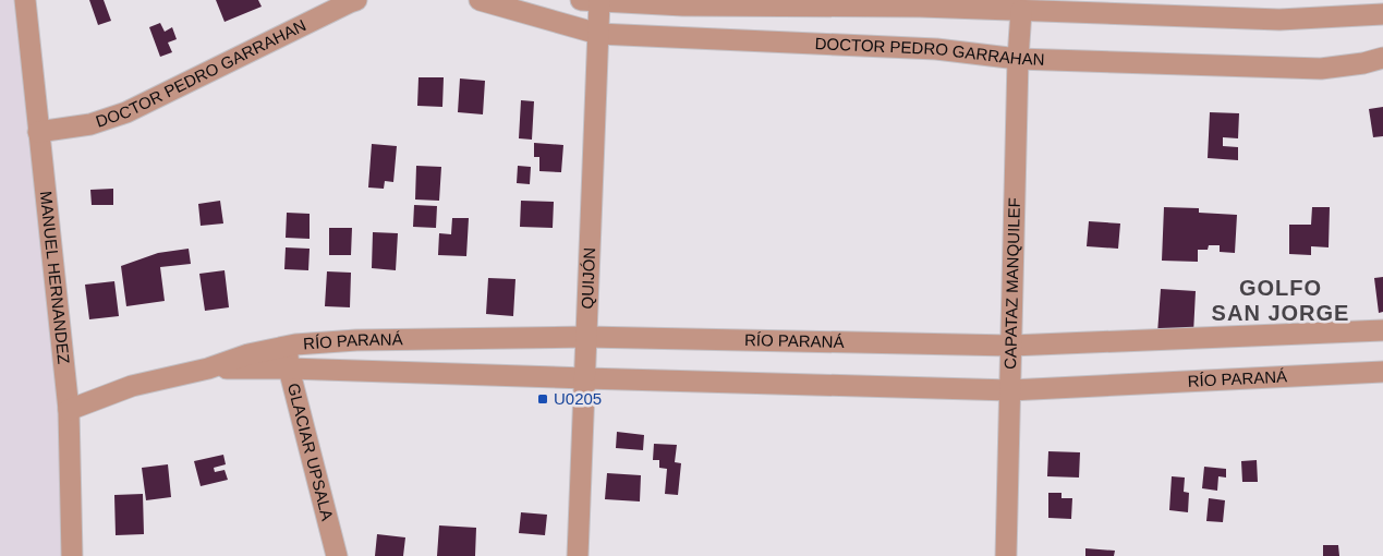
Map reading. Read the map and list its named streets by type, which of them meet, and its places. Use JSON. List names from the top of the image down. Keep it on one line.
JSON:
{"streets":{"street":["DOCTOR PEDRO GARRAHAN","MANUEL HERNANDEZ","QUIJÓN","CAPATAZ MANQUILEF","RÍO PARANÁ","GLACIAR UPSALA"]},"crossings":[["DOCTOR PEDRO GARRAHAN","MANUEL HERNANDEZ"],["DOCTOR PEDRO GARRAHAN","QUIJÓN"],["DOCTOR PEDRO GARRAHAN","CAPATAZ MANQUILEF"],["MANUEL HERNANDEZ","RÍO PARANÁ"],["QUIJÓN","RÍO PARANÁ"],["CAPATAZ MANQUILEF","RÍO PARANÁ"],["RÍO PARANÁ","GLACIAR UPSALA"]],"districts":["GOLFO SAN JORGE"],"places":{"transit":["U0205"]}}
